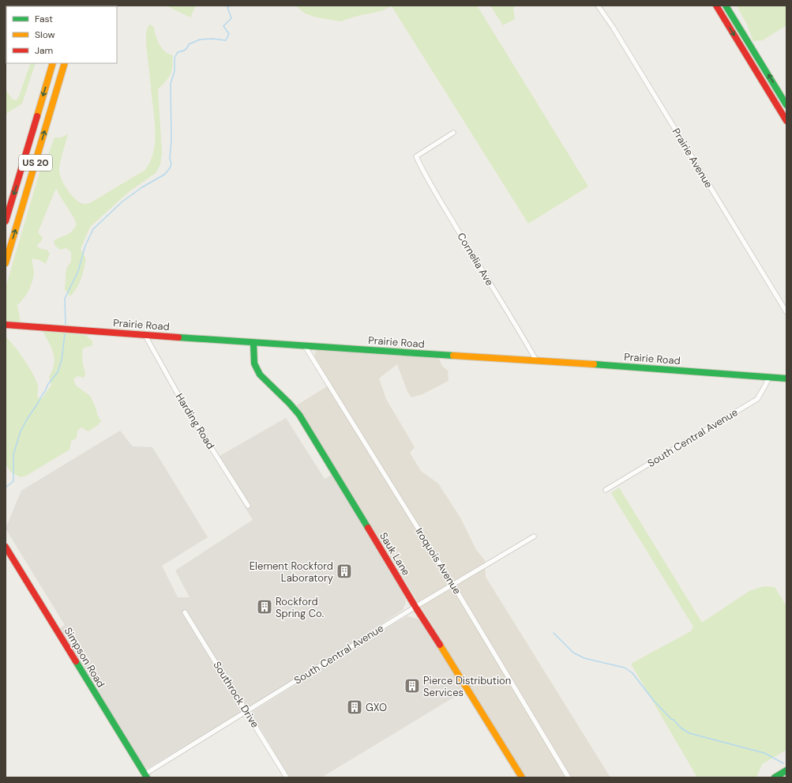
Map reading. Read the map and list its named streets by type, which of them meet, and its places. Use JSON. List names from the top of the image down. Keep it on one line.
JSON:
{"streets":{"main road":["US 20","Prairie Road","Sauk Lane","Simpson Road"],"street":["Prairie Avenue","Cornelia Ave","Harding Road","South Central Avenue","Iroquois Avenue","Southrock Drive"]},"crossings":[["Cornelia Ave","Prairie Road"],["Prairie Road","Harding Road"],["Prairie Road","South Central Avenue"],["Prairie Road","Sauk Lane"],["Prairie Road","Iroquois Avenue"],["South Central Avenue","Sauk Lane"],["South Central Avenue","Iroquois Avenue"],["South Central Avenue","Simpson Road"],["South Central Avenue","Southrock Drive"]],"places":{"building":["Element Rockford Laboratory","Rockford Spring Co.","Pierce Distribution Services","GXO"]},"legend":["Fast","Slow","Jam"]}
